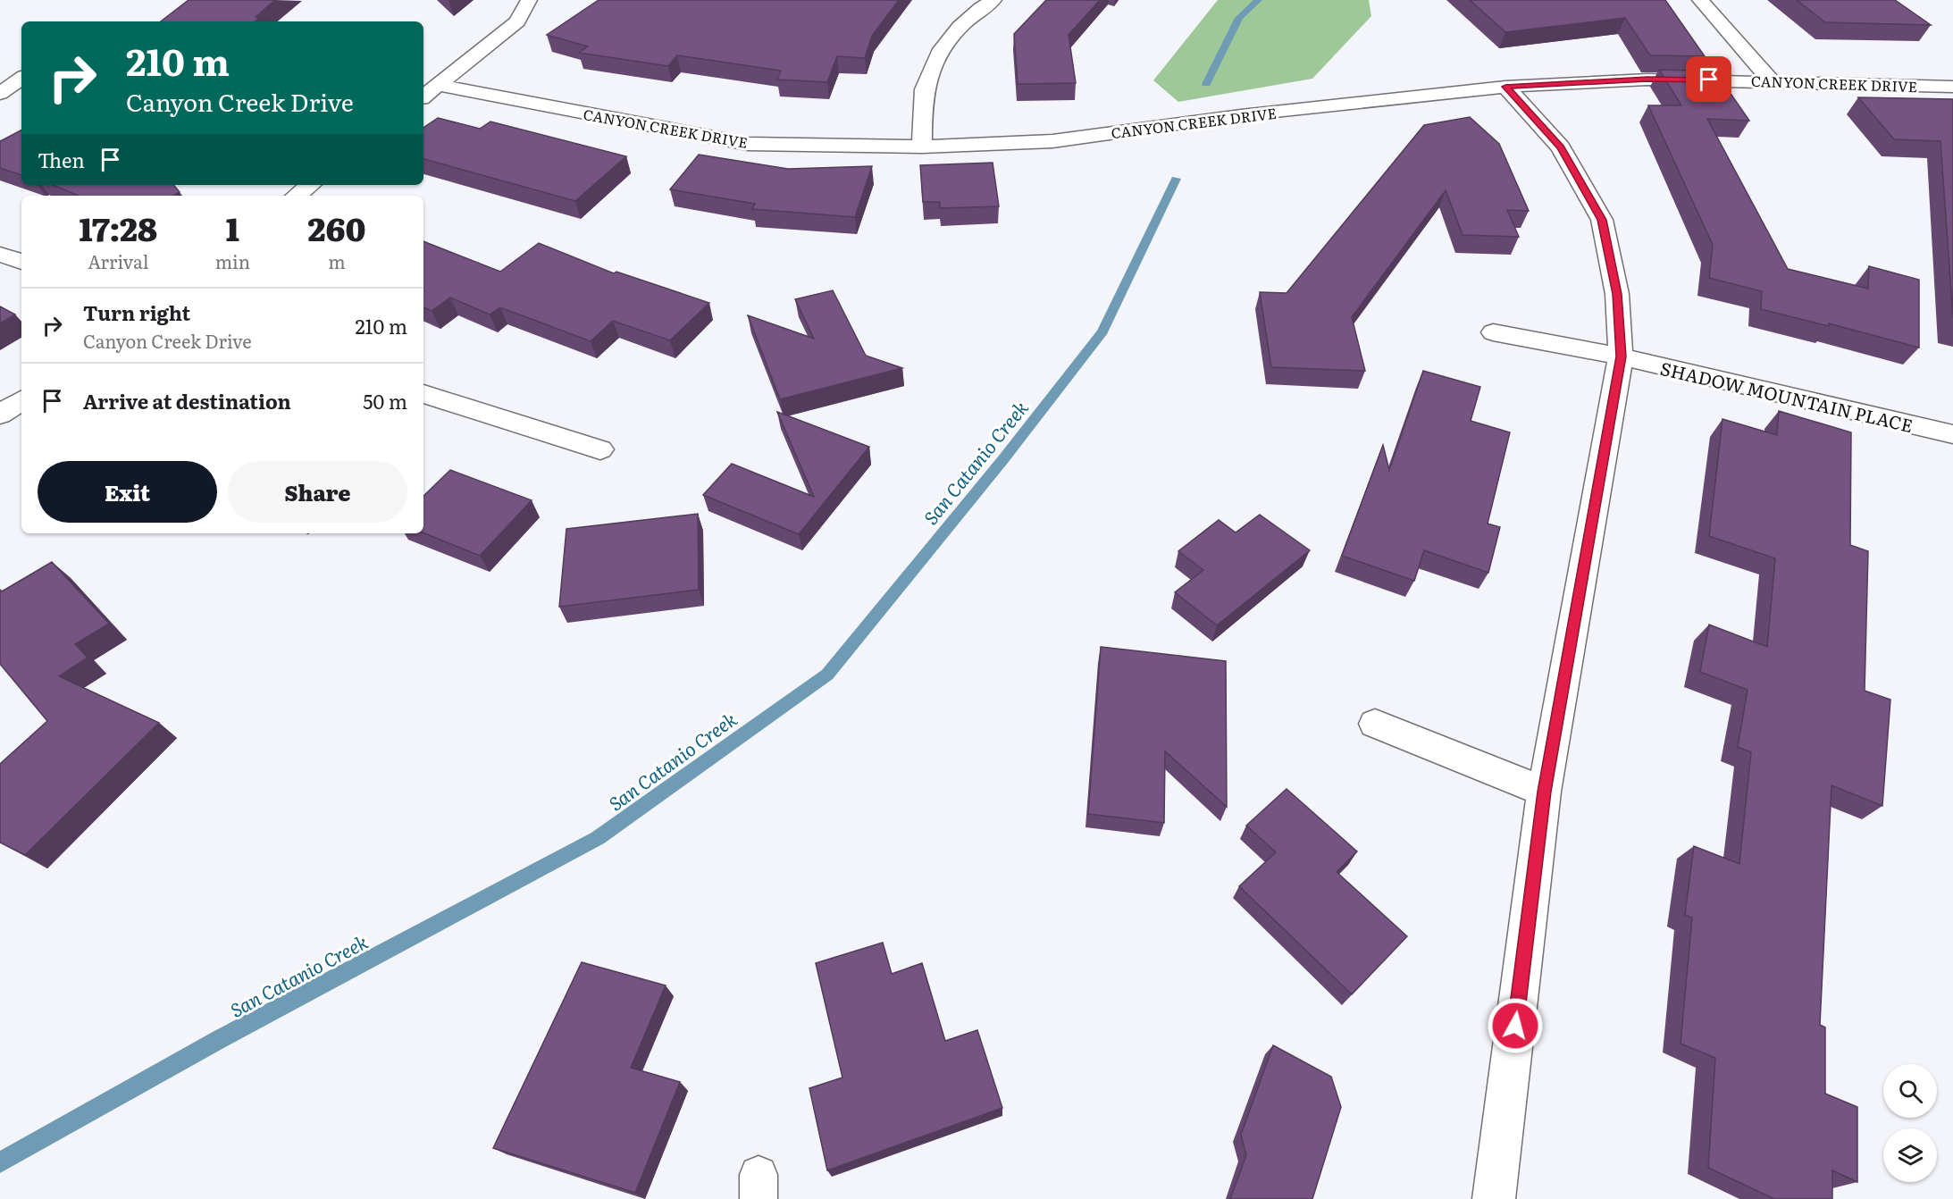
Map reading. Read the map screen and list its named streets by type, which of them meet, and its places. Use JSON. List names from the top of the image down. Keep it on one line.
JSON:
{"streets":{"street":["CANYON CREEK DRIVE","SHADOW MOUNTAIN PLACE"]},"water":["San Catanio Creek"],"page":{"turn":["210 m","Canyon Creek Drive"],"then":"Then","eta":["17:28","Arrival","1","min","260","m"],"list":[{"name":"Turn right","note":"Canyon Creek Drive","value":"210 m"},{"name":"Arrive at destination","value":"50 m"}],"buttons":["Exit","Share"]}}
